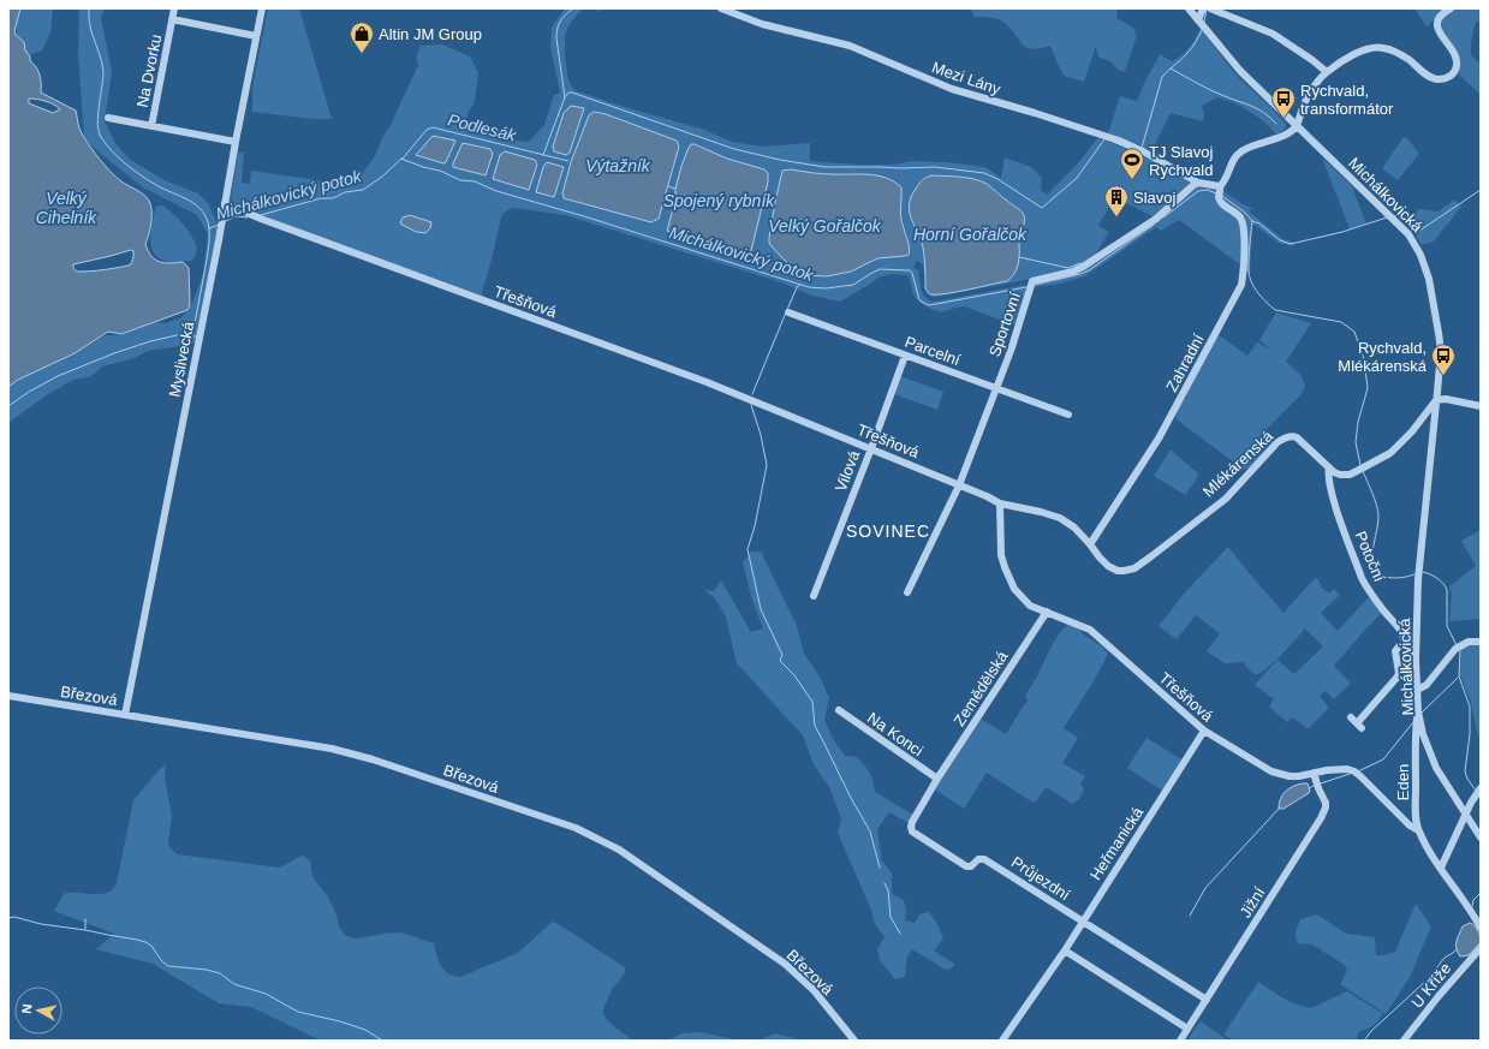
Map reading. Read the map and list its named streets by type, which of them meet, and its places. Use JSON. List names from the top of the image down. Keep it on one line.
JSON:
{"streets":{"street":["Na Dvorku","Mezi Lány","Michálkovická","Třešňová","Sportovní","Parcelní","Myslivecká","Zahradní","Mlékárenská","Vilová","Potoční","Zemědělská","Březová","Na Konci","Eden","Heřmanická","Průjezdní","Jižní","U Kříže"]},"crossings":[["Na Dvorku","Myslivecká"],["Mezi Lány","Sportovní"],["Michálkovická","Mlékárenská"],["Michálkovická","Potoční"],["Michálkovická","Eden"],["Třešňová","Sportovní"],["Třešňová","Myslivecká"],["Třešňová","Mlékárenská"],["Třešňová","Vilová"],["Třešňová","Zemědělská"],["Třešňová","Eden"],["Třešňová","Heřmanická"],["Třešňová","Jižní"],["Sportovní","Parcelní"],["Parcelní","Vilová"],["Myslivecká","Březová"],["Zahradní","Mlékárenská"],["Mlékárenská","Potoční"],["Zemědělská","Na Konci"],["Zemědělská","Průjezdní"],["Na Konci","Průjezdní"],["Heřmanická","Průjezdní"],["Průjezdní","Jižní"]],"districts":["SOVINEC"],"water":["Podlesák","Výtažník","Michálkovický potok","Velký Cihelník","Spojený rybník","Velký Gořalčok","Horní Gořalčok"],"places":{"shop":["Altin JM Group"],"bus stop":["Rychvald, transformátor","Rychvald, Mlékárenská"],"sports":["TJ Slavoj Rychvald"],"building":["Slavoj"]},"north":"left"}
